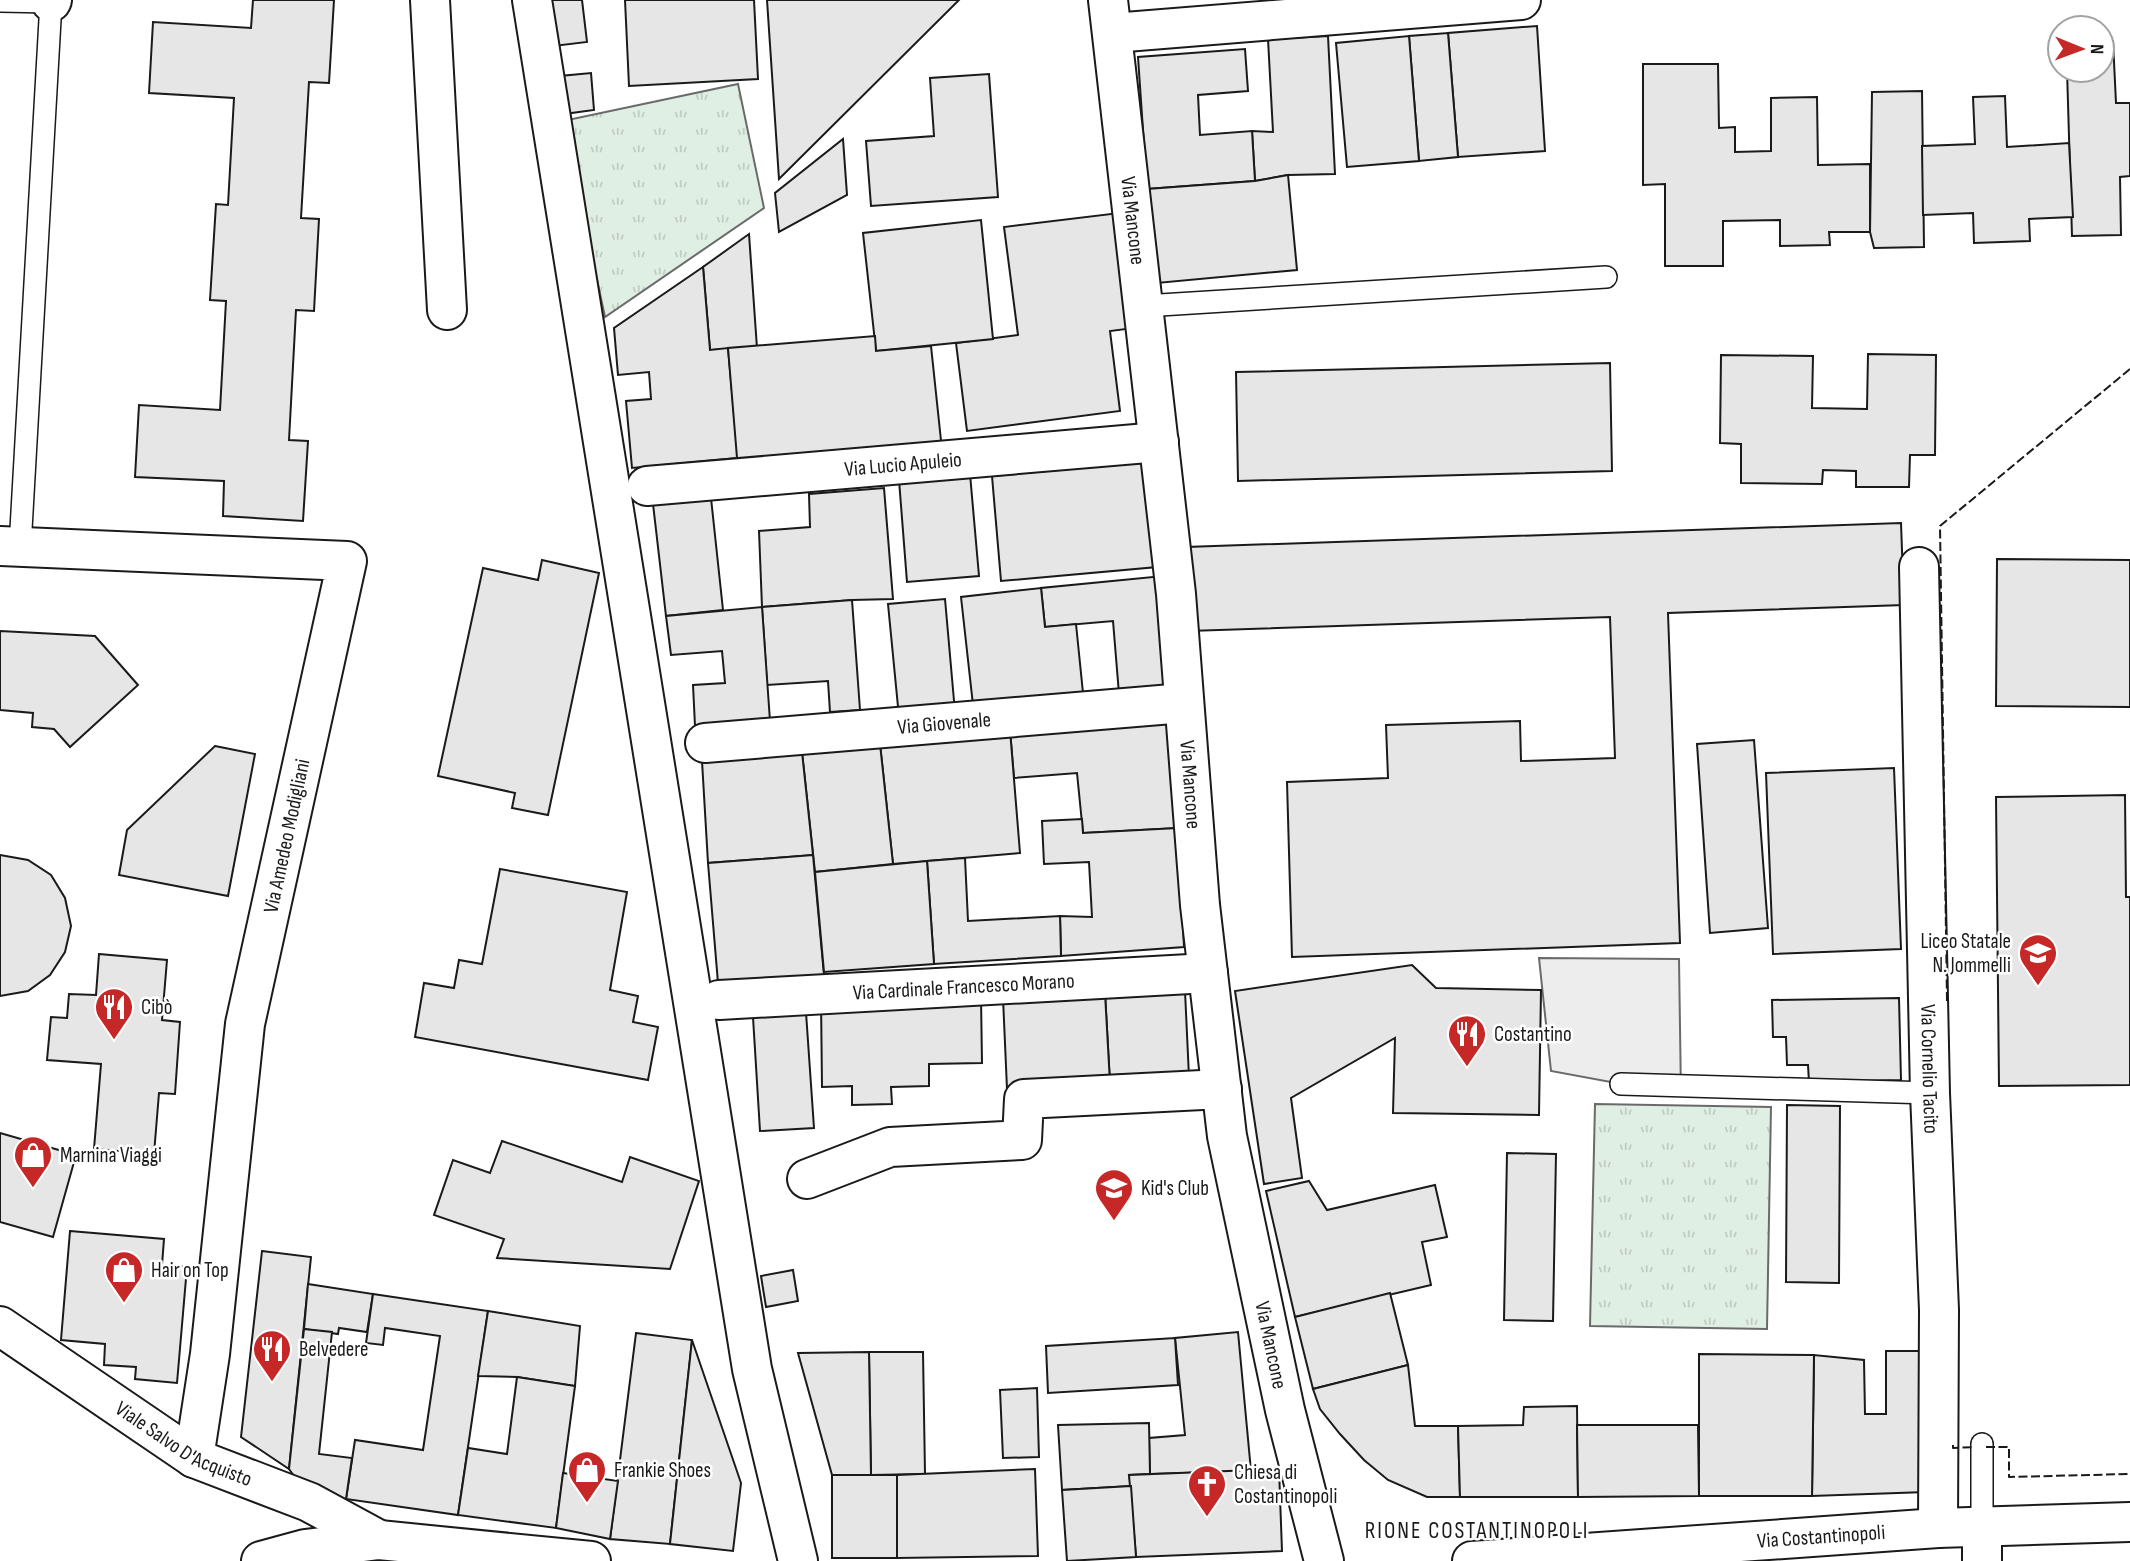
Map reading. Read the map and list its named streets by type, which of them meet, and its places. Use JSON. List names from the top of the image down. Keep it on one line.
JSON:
{"streets":{"street":["Via Mancone","Via Lucio Apuleio","Via Giovenale","Via Amedeo Modigliani","Via Cardinale Francesco Morano","Via Cornelio Tacito","Viale Salvo D'Acquisto","Via Costantinopoli"]},"crossings":[["Via Mancone","Via Lucio Apuleio"],["Via Mancone","Via Giovenale"],["Via Mancone","Via Cardinale Francesco Morano"],["Via Amedeo Modigliani","Viale Salvo D'Acquisto"],["Via Cornelio Tacito","Via Costantinopoli"]],"districts":["RIONE COSTANTINOPOLI"],"places":{"school or university":["Liceo Statale N. Jommelli","Kid's Club"],"restaurant":["Cibò","Costantino","Belvedere"],"shop":["Marnina Viaggi","Hair on Top","Frankie Shoes"],"church":["Chiesa di Costantinopoli"]},"north":"right"}
